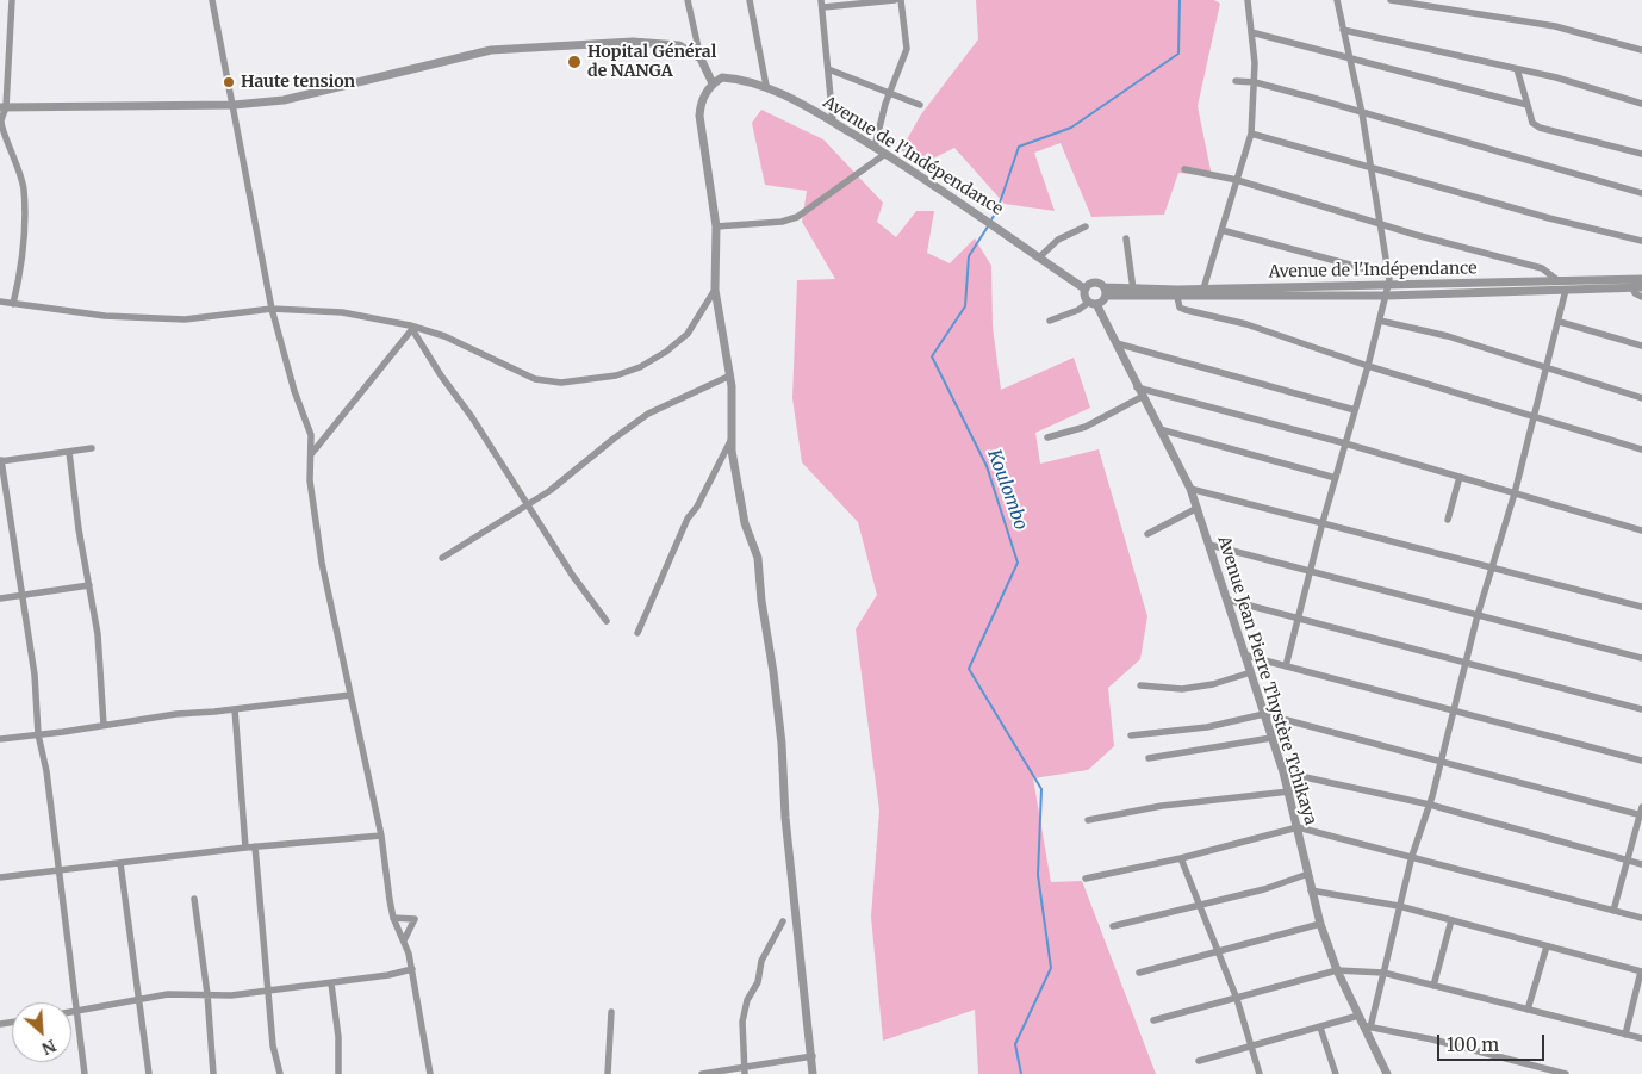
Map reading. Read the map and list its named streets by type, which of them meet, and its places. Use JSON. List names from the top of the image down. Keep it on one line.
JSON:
{"streets":{"street":["Avenue de l'Indépendance","Avenue Jean Pierre Thystère Tchikaya"]},"crossings":[["Avenue de l'Indépendance","Avenue Jean Pierre Thystère Tchikaya"]],"water":["Koulombo"],"places":["Hopital Général de NANGA","Haute tension"],"scale_bar":"100 m","north":"bottom right"}
